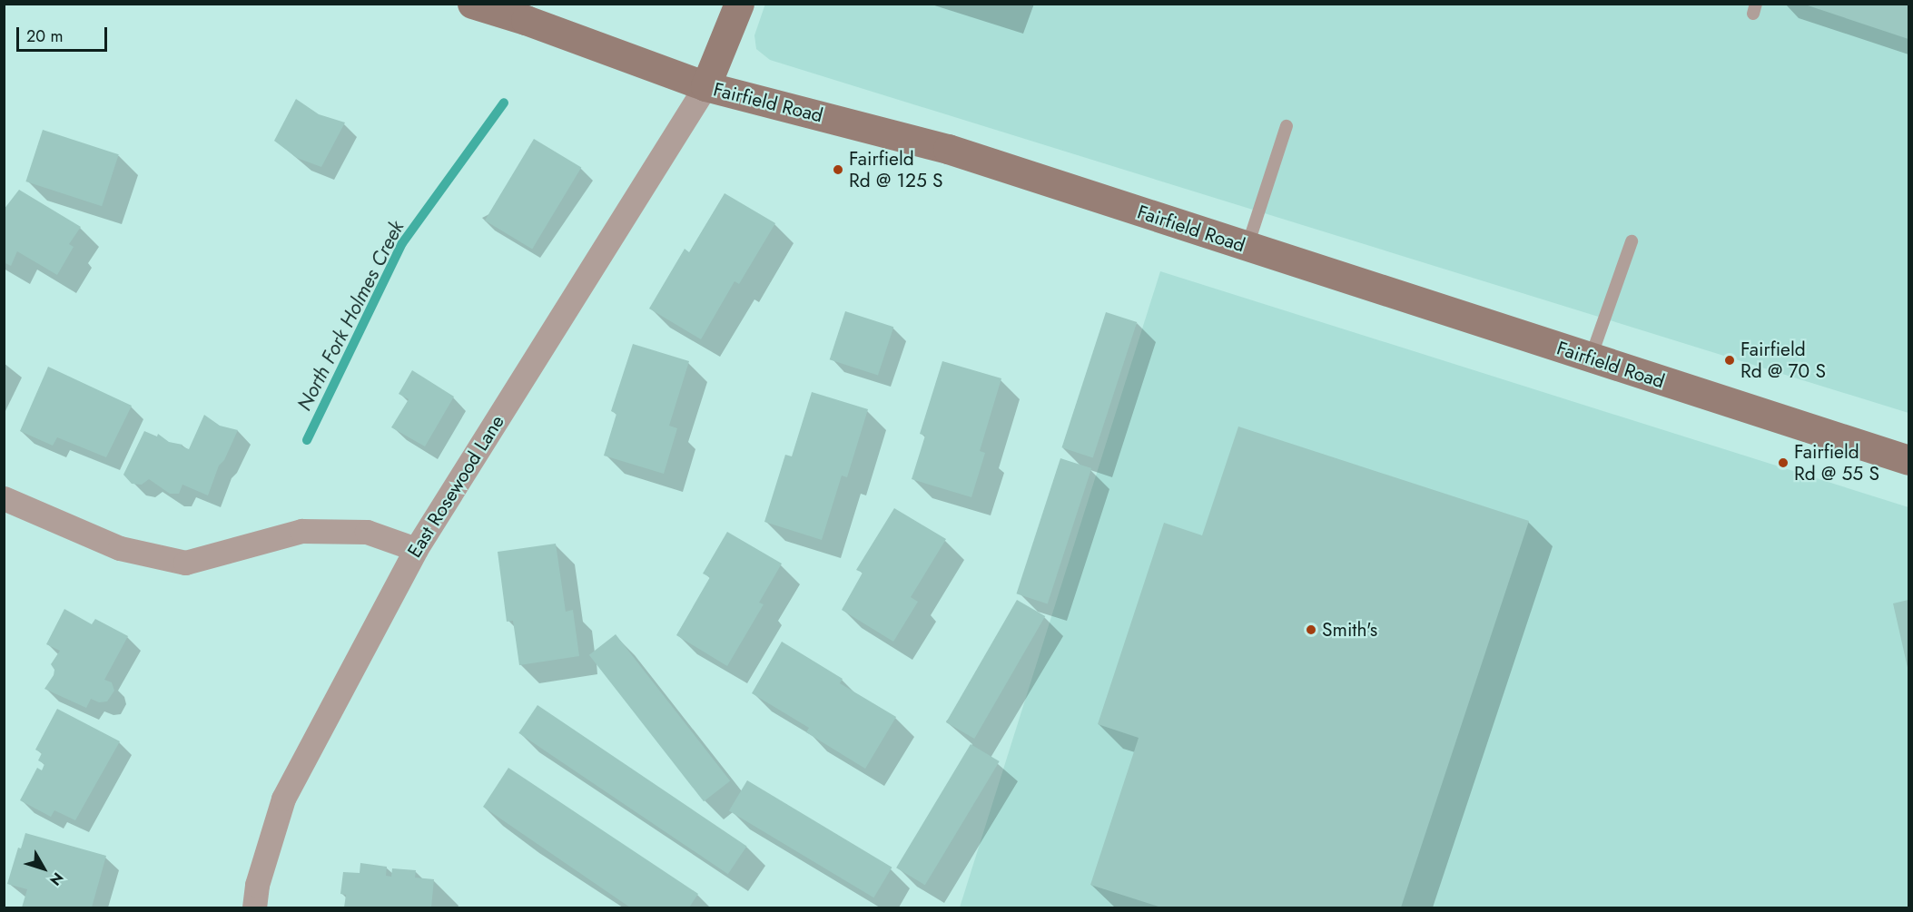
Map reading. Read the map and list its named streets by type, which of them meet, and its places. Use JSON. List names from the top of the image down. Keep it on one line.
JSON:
{"streets":{"street":["Fairfield Road","East Rosewood Lane"]},"crossings":[["Fairfield Road","East Rosewood Lane"]],"water":["North Fork Holmes Creek"],"places":["Fairfield Rd @ 125 S","Fairfield Rd @ 70 S","Fairfield Rd @ 55 S","Smith's"],"scale_bar":"20 m","north":"bottom right"}
